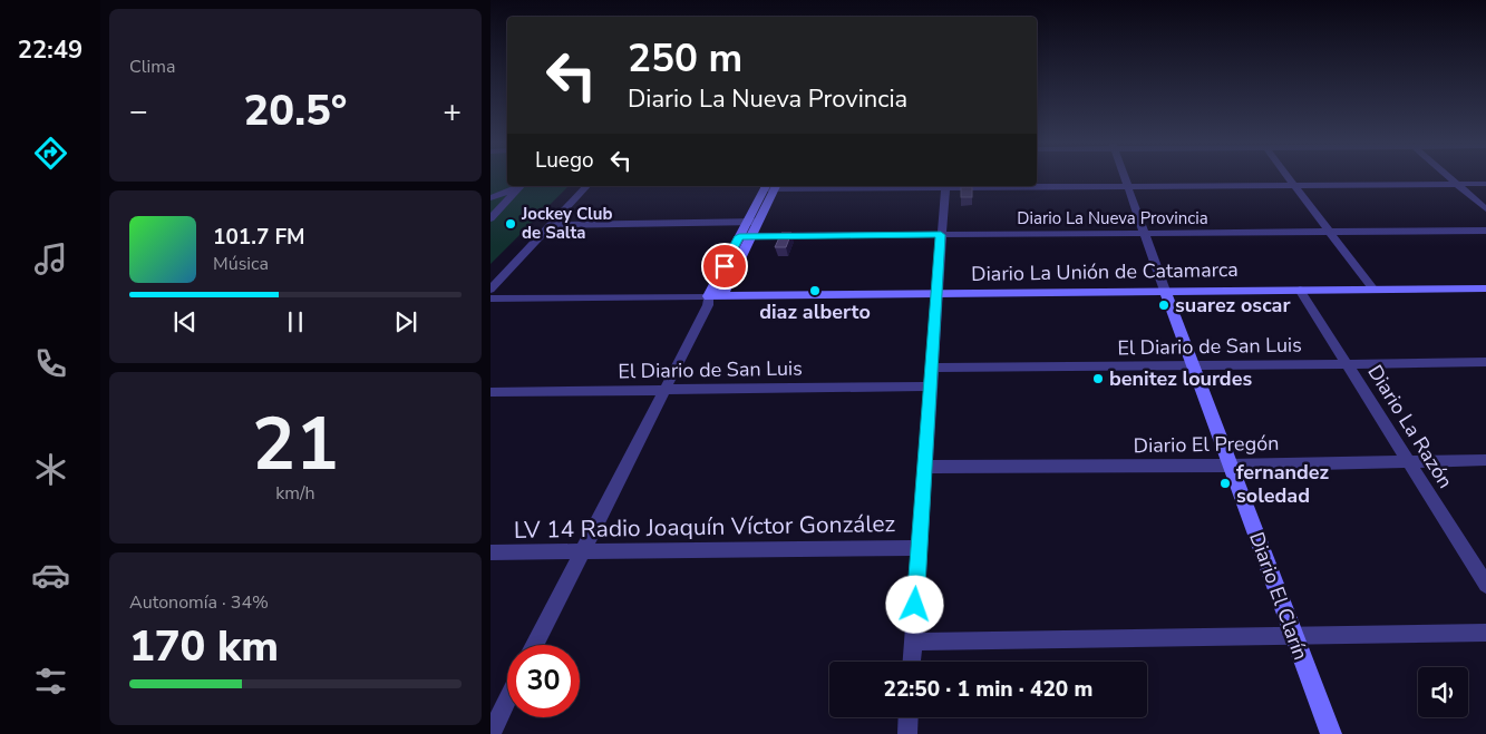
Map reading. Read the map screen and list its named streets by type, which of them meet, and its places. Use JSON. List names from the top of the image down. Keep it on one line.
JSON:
{"streets":{"street":["Diario La Nueva Provincia","Diario La Unión de Catamarca","El Diario de San Luis","Diario La Razón","Diario El Pregón","LV 14 Radio Joaquín Víctor González","Diario El Clarín"]},"crossings":[["Diario La Nueva Provincia","Diario El Clarín"],["Diario La Unión de Catamarca","Diario La Razón"],["Diario La Unión de Catamarca","Diario El Clarín"],["El Diario de San Luis","Diario La Razón"],["El Diario de San Luis","Diario El Clarín"],["Diario La Razón","Diario El Pregón"],["Diario El Pregón","Diario El Clarín"]],"places":["Jockey Club de Salta","diaz alberto","suarez oscar","benitez lourdes","fernandez soledad"],"page":{"tabs":"22:49","tile":["Clima",["21","km/h"],["Autonomía · 34%","170 km"]],"turn":["250 m","Diario La Nueva Provincia"],"heat":["−","20.5°","+"],"then":"Luego","song":["101.7 FM","Música"],"limit":"30","trip":"22:50 · 1 min · 420 m"}}
